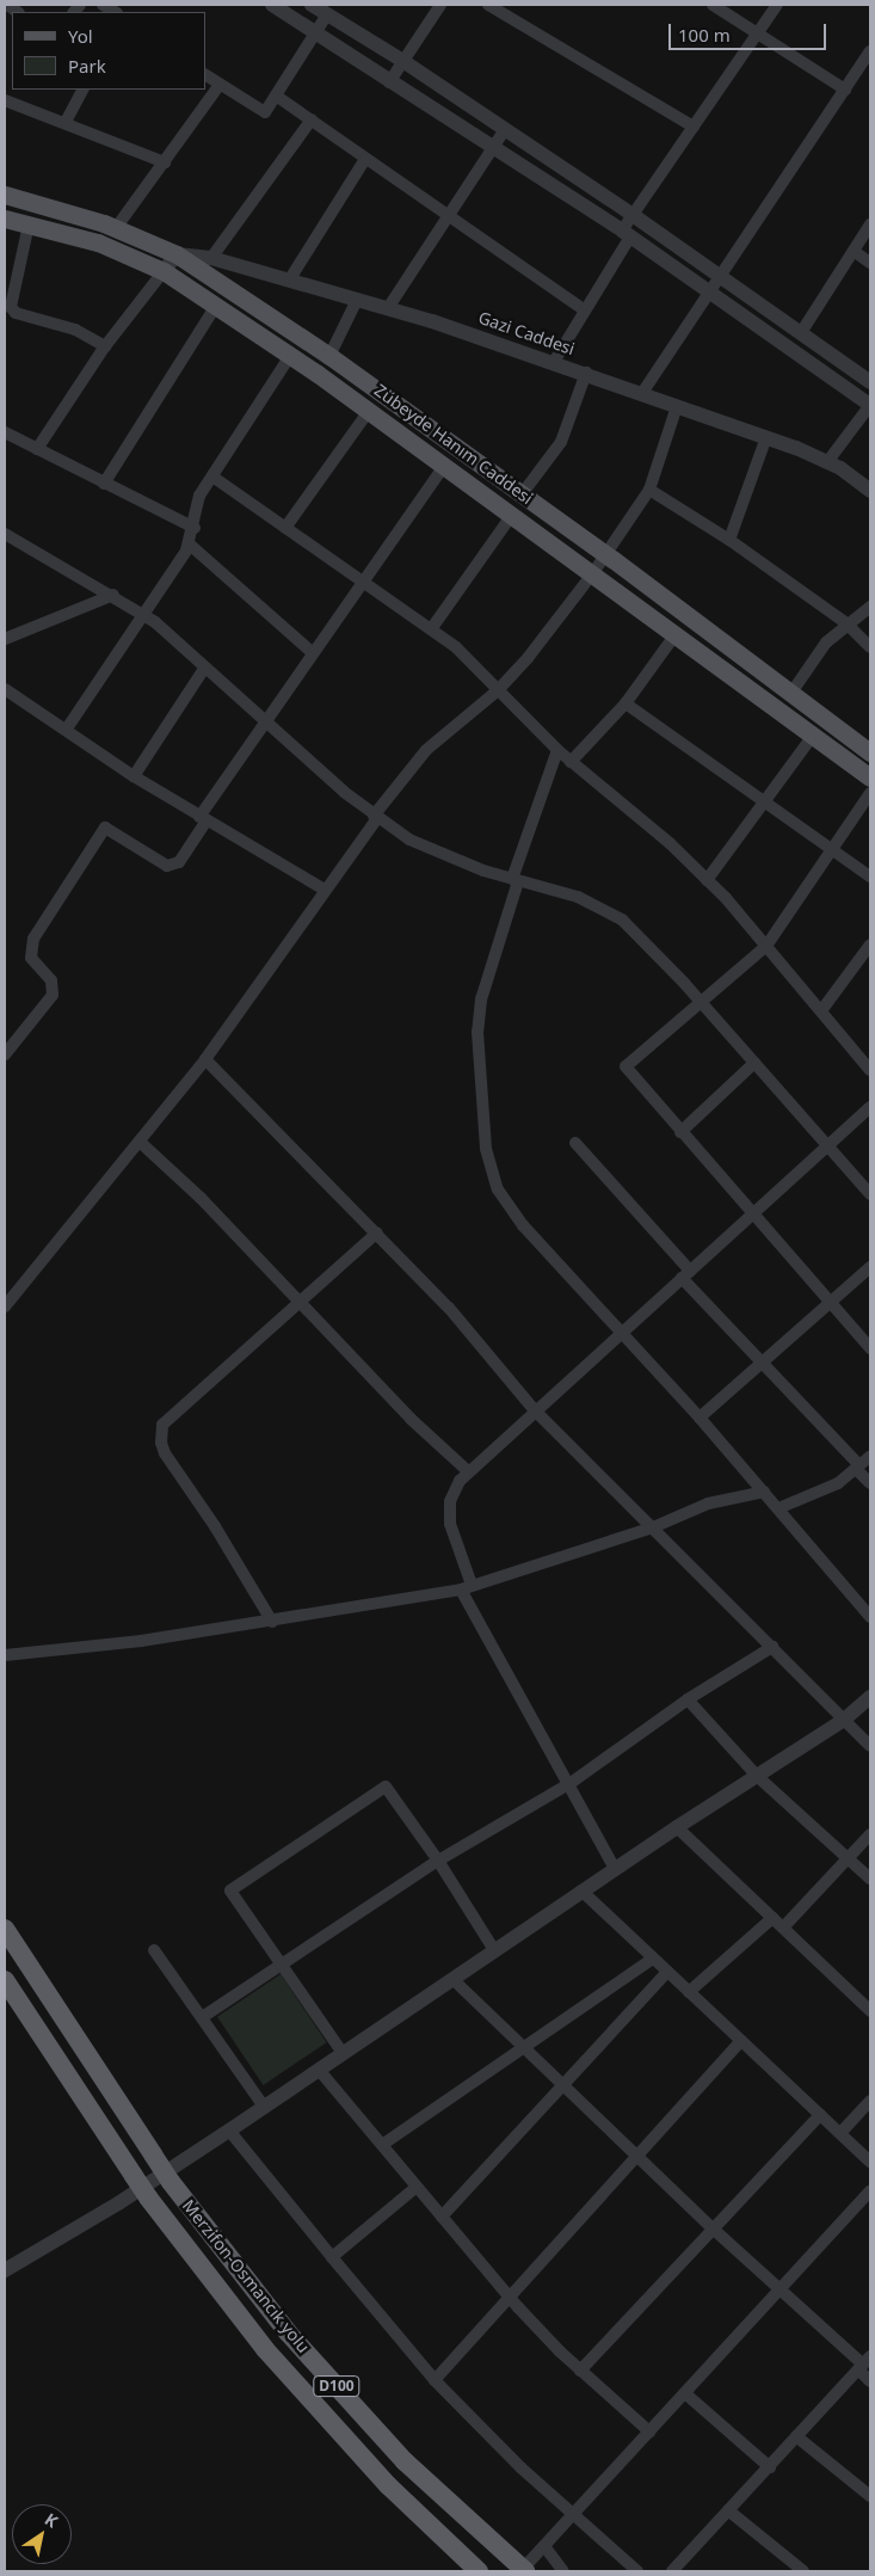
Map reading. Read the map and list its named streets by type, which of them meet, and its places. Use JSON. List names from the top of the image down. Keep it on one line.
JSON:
{"streets":{"highway":["Merzifon-Osmancık yolu","D100"],"main road":["Zübeyde Hanım Caddesi"],"street":["Gazi Caddesi"]},"crossings":[["Gazi Caddesi","Zübeyde Hanım Caddesi"]],"legend":["Yol","Park"],"scale_bar":"100 m","north":"top right"}
